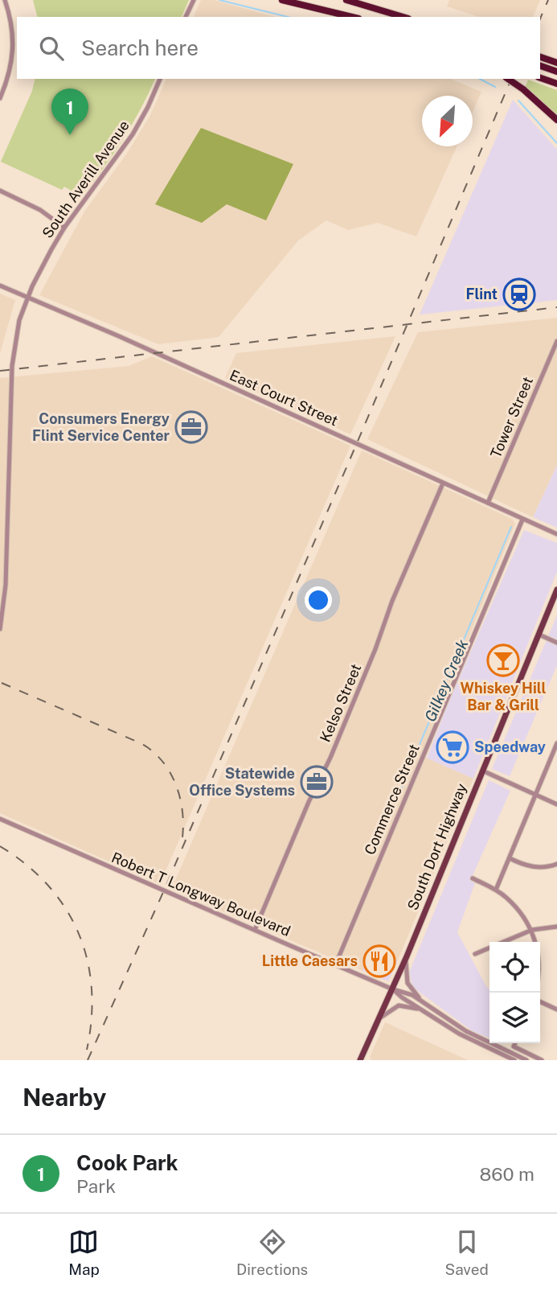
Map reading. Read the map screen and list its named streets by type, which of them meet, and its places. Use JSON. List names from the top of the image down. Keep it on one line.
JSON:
{"streets":{"main road":["South Dort Highway"],"street":["South Averill Avenue","East Court Street","Tower Street","Kelso Street","Commerce Street","Robert T Longway Boulevard"]},"crossings":[["South Averill Avenue","East Court Street"],["East Court Street","Tower Street"],["East Court Street","Kelso Street"],["East Court Street","Commerce Street"],["Kelso Street","Robert T Longway Boulevard"],["Commerce Street","Robert T Longway Boulevard"],["South Dort Highway","Robert T Longway Boulevard"]],"water":["Gilkey Creek"],"places":{"station":["Flint"],"office":["Consumers Energy Flint Service Center","Statewide Office Systems"],"bar":["Whiskey Hill Bar & Grill"],"supermarket":["Speedway"],"restaurant":["Little Caesars"]},"north":"bottom left","page":{"search":"Search here","pins":"1","heading":"Nearby","list":[{"mark":"1","name":"Cook Park","note":"Park","value":"860 m"}],"nav":["Map","Directions","Saved"]}}
